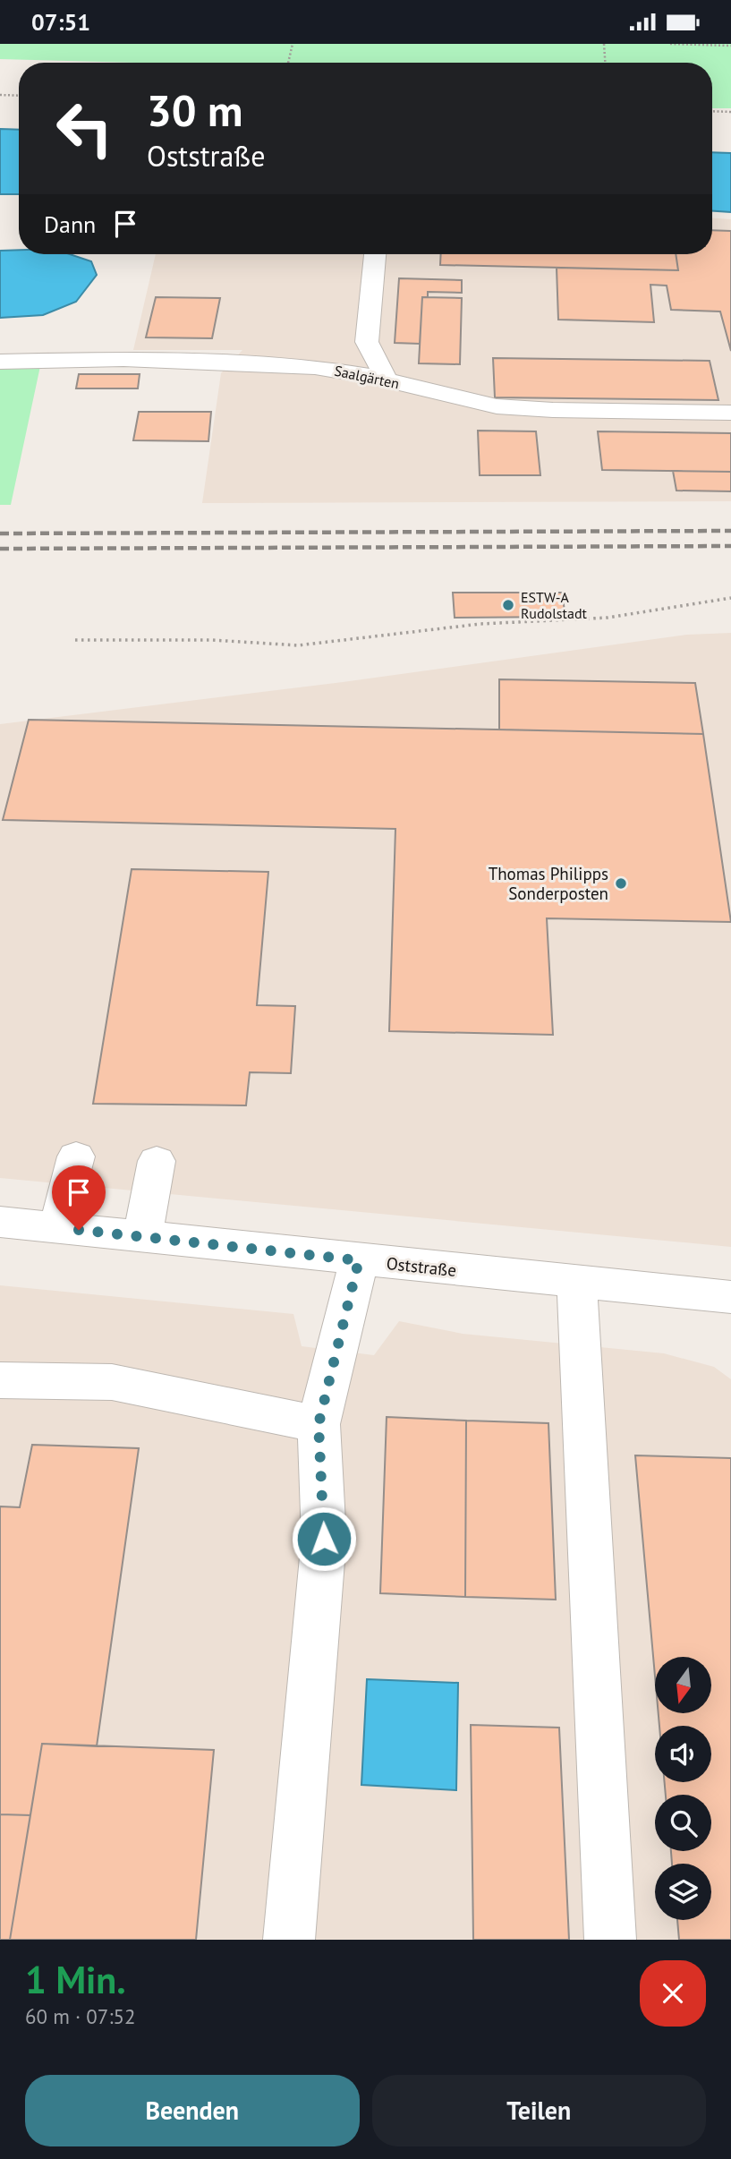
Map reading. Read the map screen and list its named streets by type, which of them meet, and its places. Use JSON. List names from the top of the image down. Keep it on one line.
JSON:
{"streets":{"street":["Saalgärten","Oststraße"]},"places":["ESTW-A Rudolstadt","Thomas Philipps Sonderposten"],"north":"bottom","page":{"status":"07:51","turn":["30 m","Oststraße"],"then":"Dann","heading":["1 Min.","60 m · 07:52"],"buttons":["Beenden","Teilen"]}}
